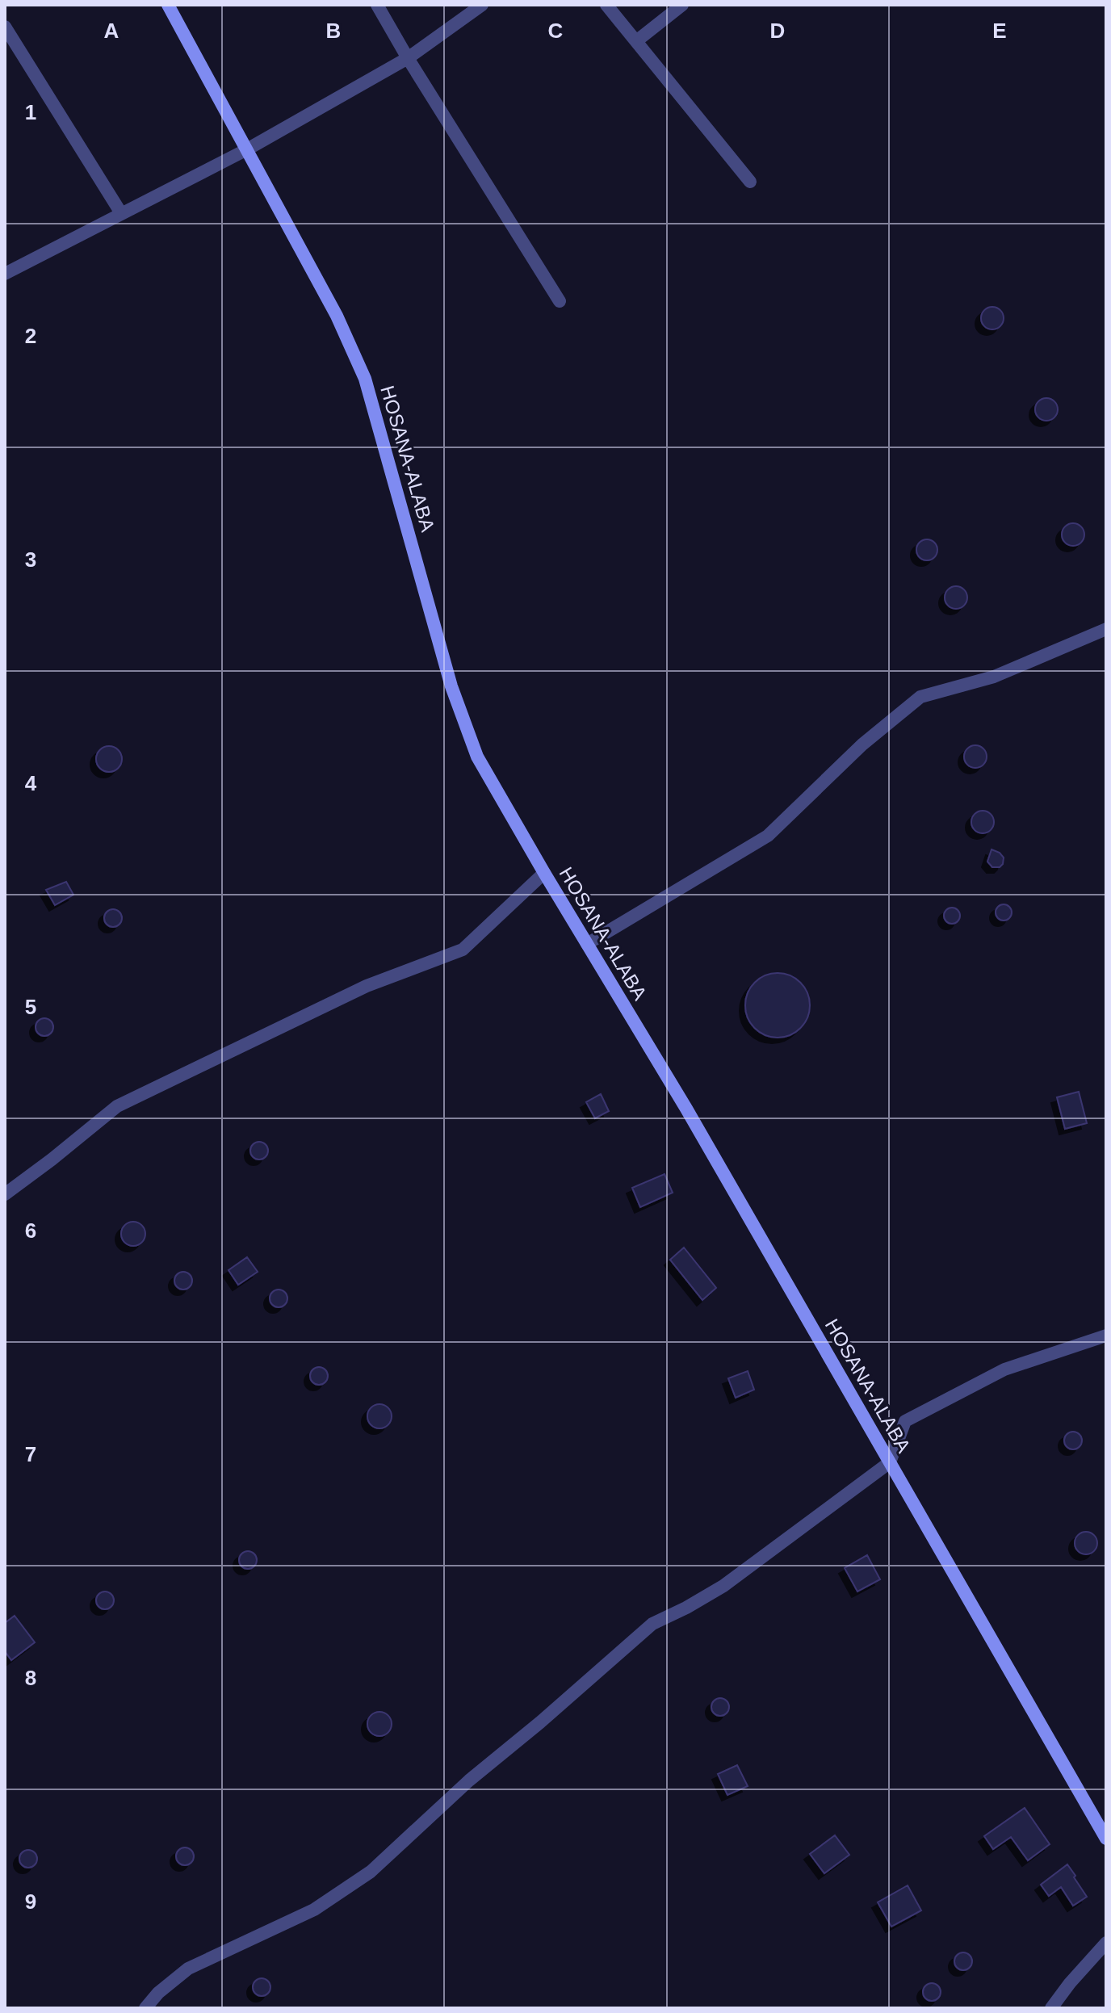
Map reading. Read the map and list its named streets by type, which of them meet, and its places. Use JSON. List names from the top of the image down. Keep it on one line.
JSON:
{"streets":{"main road":["HOSANA-ALABA"]},"grid":{"columns":["A","B","C","D","E"],"rows":["1","2","3","4","5","6","7","8","9"]}}
